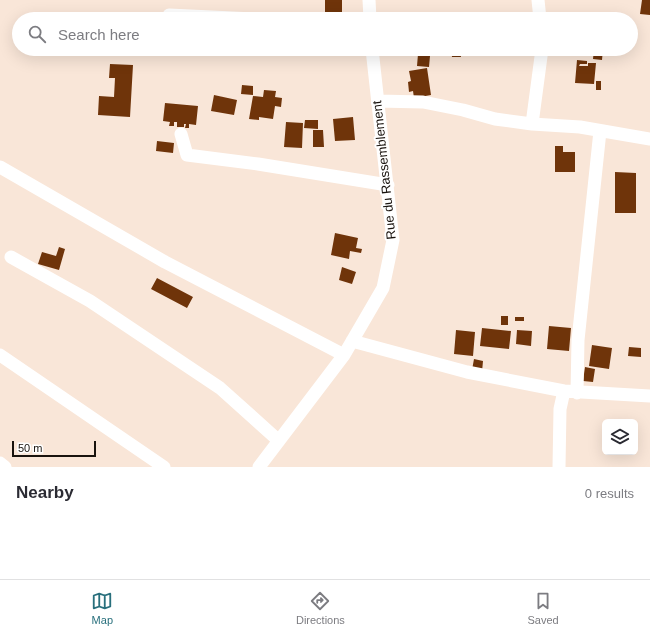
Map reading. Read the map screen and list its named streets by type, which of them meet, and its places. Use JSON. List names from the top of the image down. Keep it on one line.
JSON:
{"streets":{"street":["Rue du Rassemblement"]},"scale_bar":"50 m","page":{"search":"Search here","scale":"50 m","heading":["Nearby","0 results"],"nav":["Map","Directions","Saved"]}}
